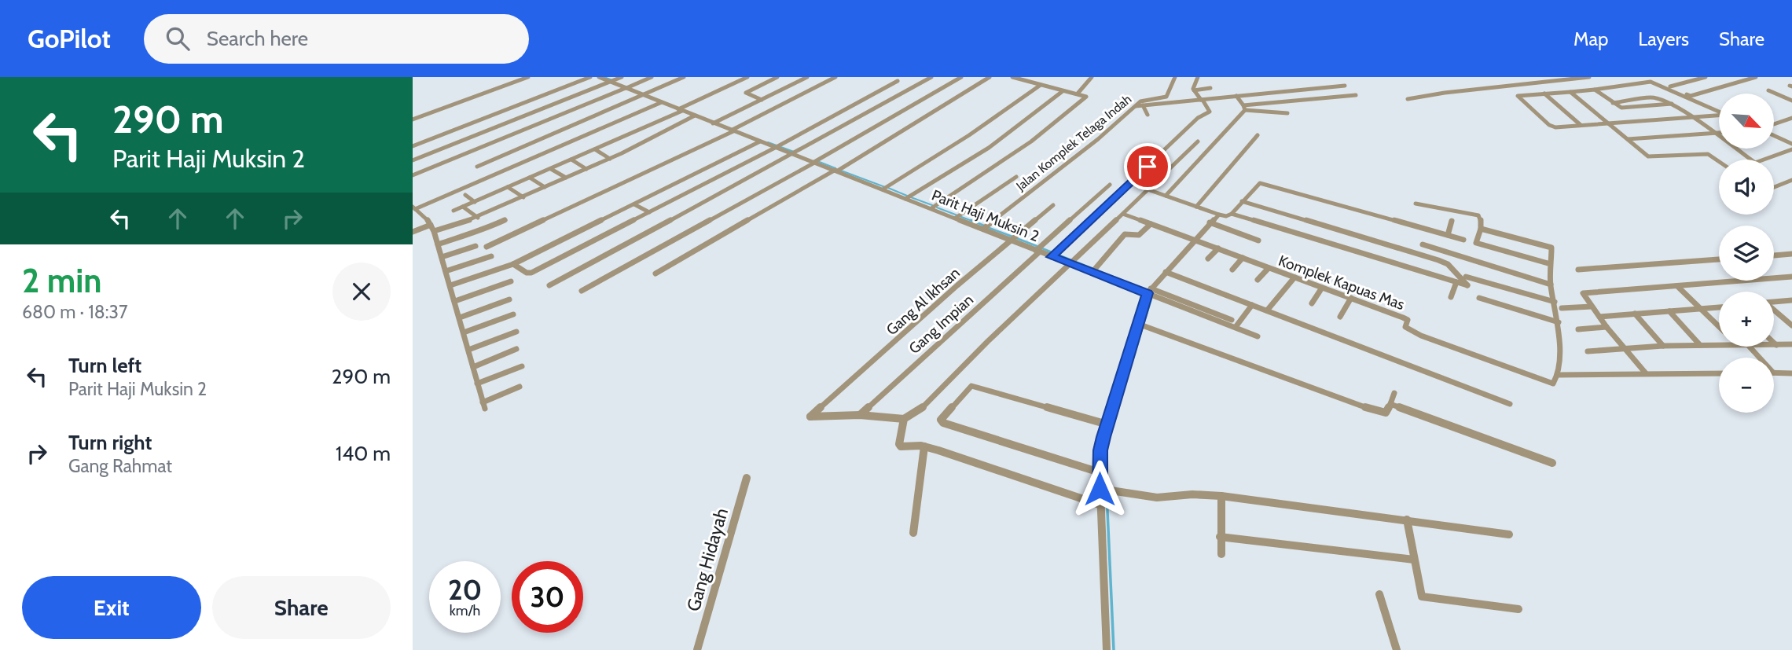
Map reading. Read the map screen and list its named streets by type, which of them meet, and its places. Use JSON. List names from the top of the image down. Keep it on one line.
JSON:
{"streets":{"street":["Jalan Komplek Telaga Indah","Parit Haji Muksin 2","Komplek Kapuas Mas","Gang Al Ikhsan","Gang Impian","Gang Hidayah"]},"crossings":[["Jalan Komplek Telaga Indah","Parit Haji Muksin 2"],["Parit Haji Muksin 2","Gang Al Ikhsan"],["Parit Haji Muksin 2","Gang Impian"],["Gang Al Ikhsan","Gang Impian"]],"north":"bottom right","page":{"header":"GoPilot","search":"Search here","nav":["Map","Layers","Share"],"turn":["290 m","Parit Haji Muksin 2"],"map_buttons":["+","−"],"heading":["2 min","680 m · 18:37"],"list":[{"name":"Turn left","note":"Parit Haji Muksin 2","value":"290 m"},{"name":"Turn right","note":"Gang Rahmat","value":"140 m"}],"speed":"20 km/h","limit":"30","buttons":["Exit","Share"]}}
